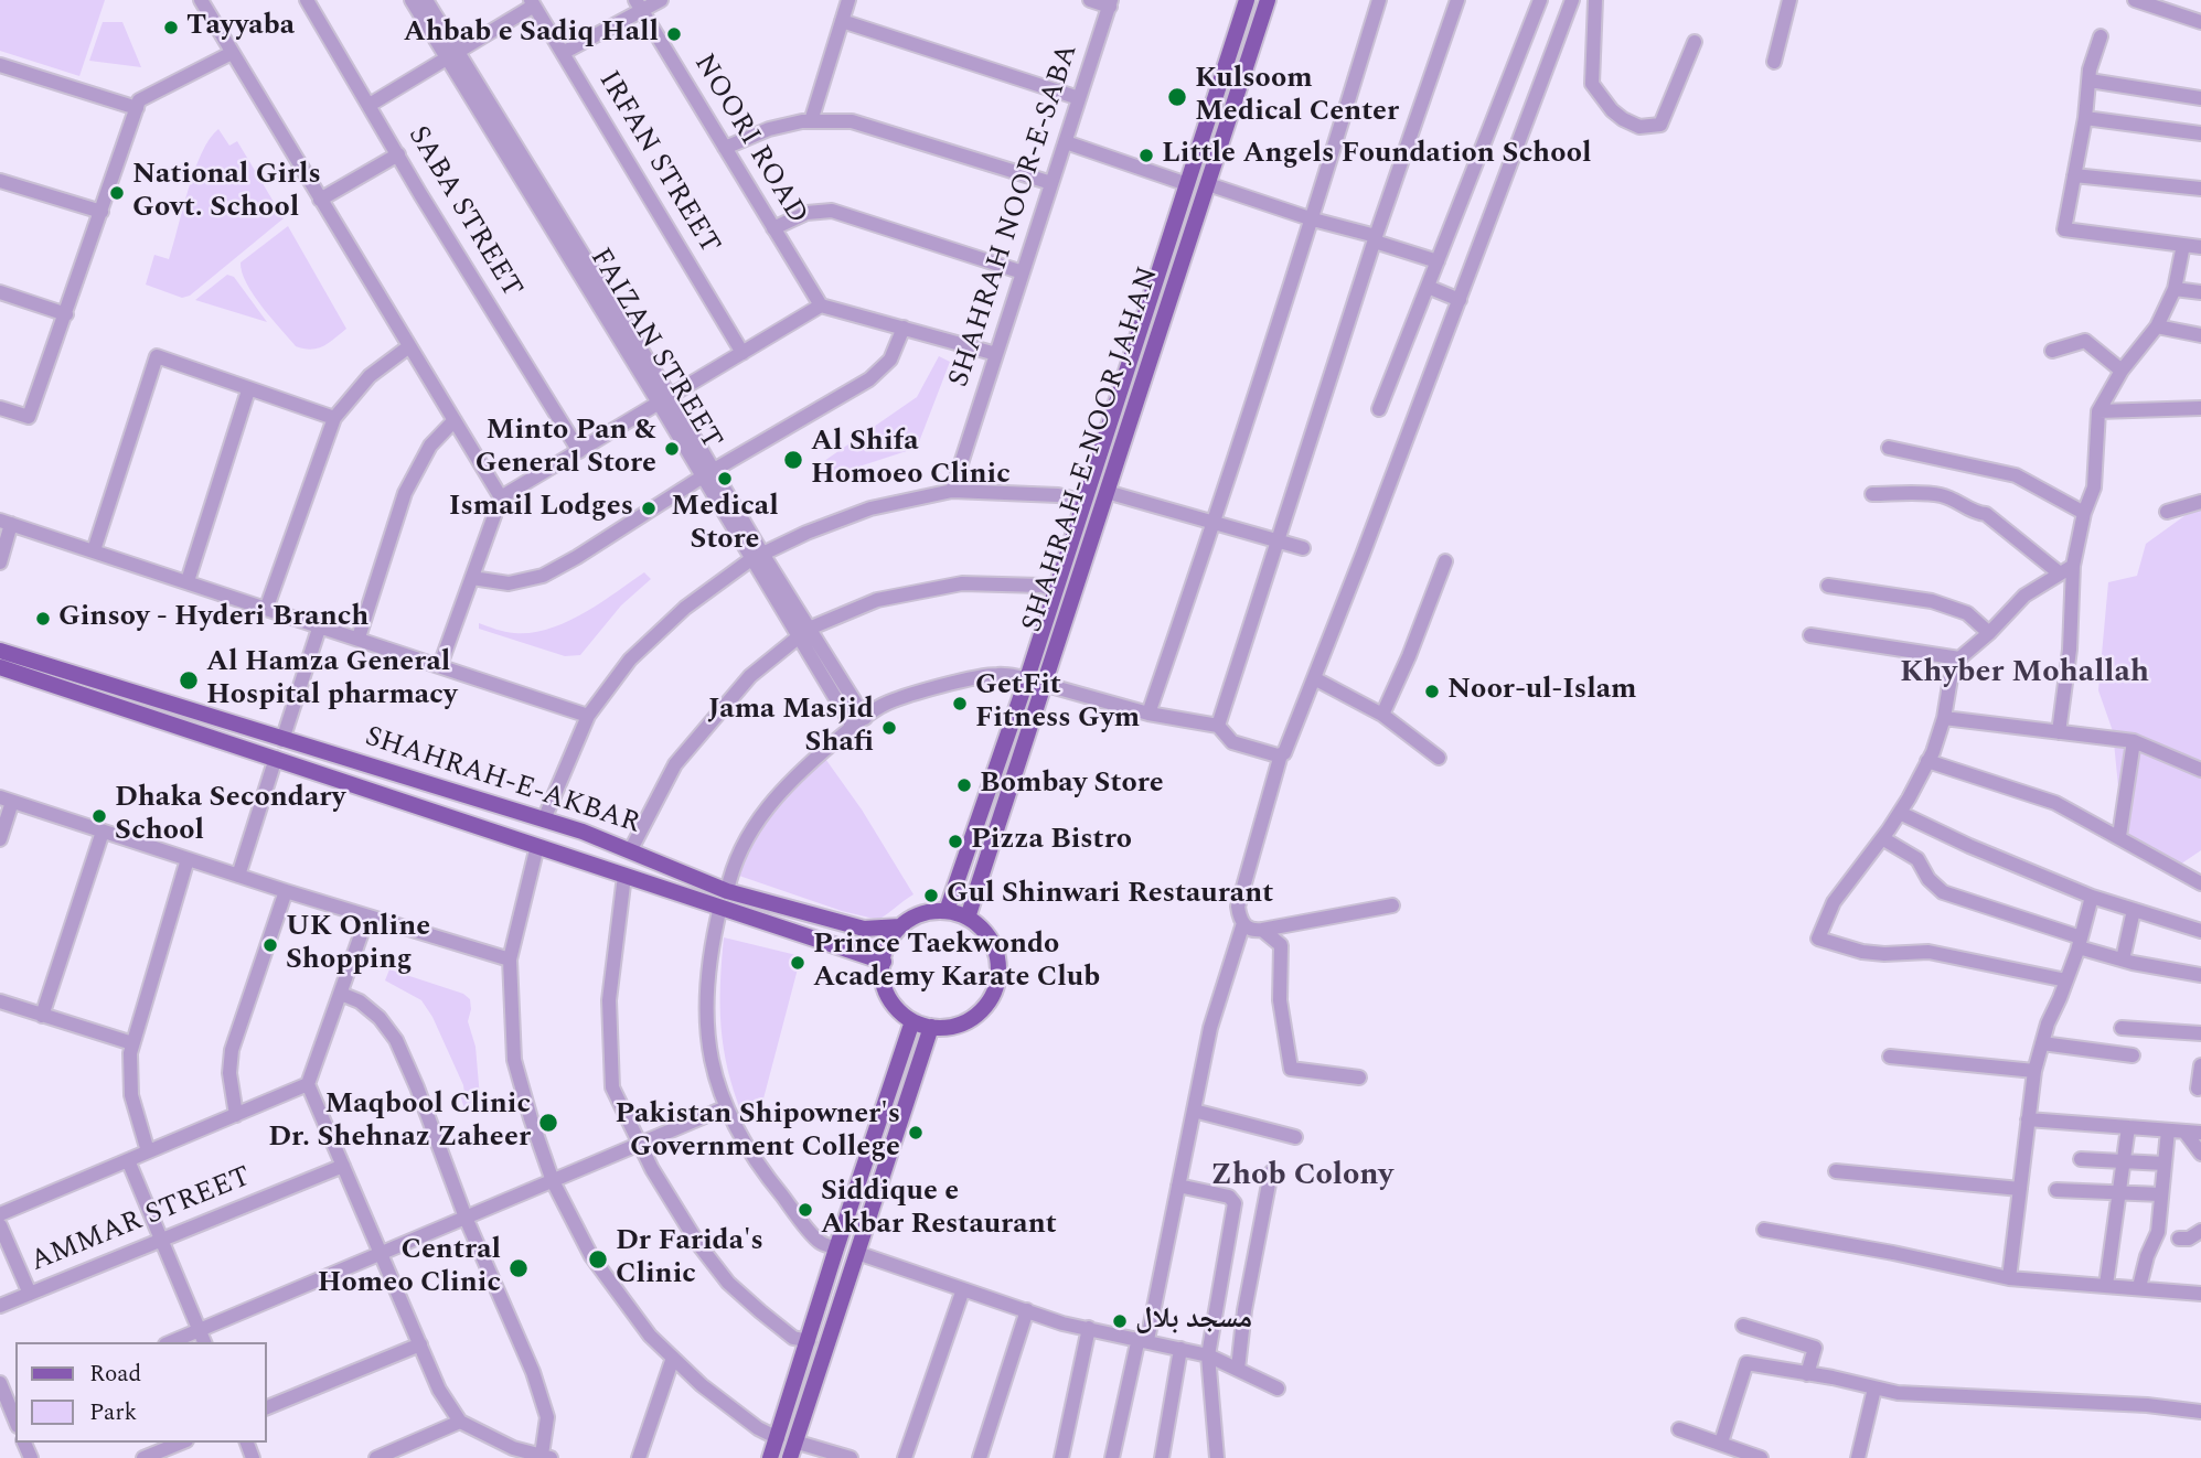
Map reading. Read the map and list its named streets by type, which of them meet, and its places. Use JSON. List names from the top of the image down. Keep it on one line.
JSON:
{"streets":{"main road":["SHAHRAH-E-NOOR JAHAN","SHAHRAH-E-AKBAR"],"street":["NOORI ROAD","IRFAN STREET","SABA STREET","SHAHRAH NOOR-E-SABA","FAIZAN STREET","AMMAR STREET"]},"crossings":[["SHAHRAH-E-NOOR JAHAN","SHAHRAH-E-AKBAR"]],"districts":["Khyber Mohallah","Zhob Colony"],"places":["Tayyaba","Ahbab e Sadiq Hall","Kulsoom Medical Center","Little Angels Foundation School","National Girls Govt. School","Minto Pan & General Store","Al Shifa Homoeo Clinic","Medical Store","Ismail Lodges","Ginsoy - Hyderi Branch","Al Hamza General Hospital pharmacy","Noor-ul-Islam","GetFit Fitness Gym","Jama Masjid Shafi","Bombay Store","Dhaka Secondary School","Pizza Bistro","Gul Shinwari Restaurant","UK Online Shopping","Prince Taekwondo Academy Karate Club","Maqbool Clinic Dr. Shehnaz Zaheer","Pakistan Shipowner's Government College","Siddique e Akbar Restaurant","Dr Farida's Clinic","Central Homeo Clinic","مسجد بلال"],"legend":["Road","Park"]}
